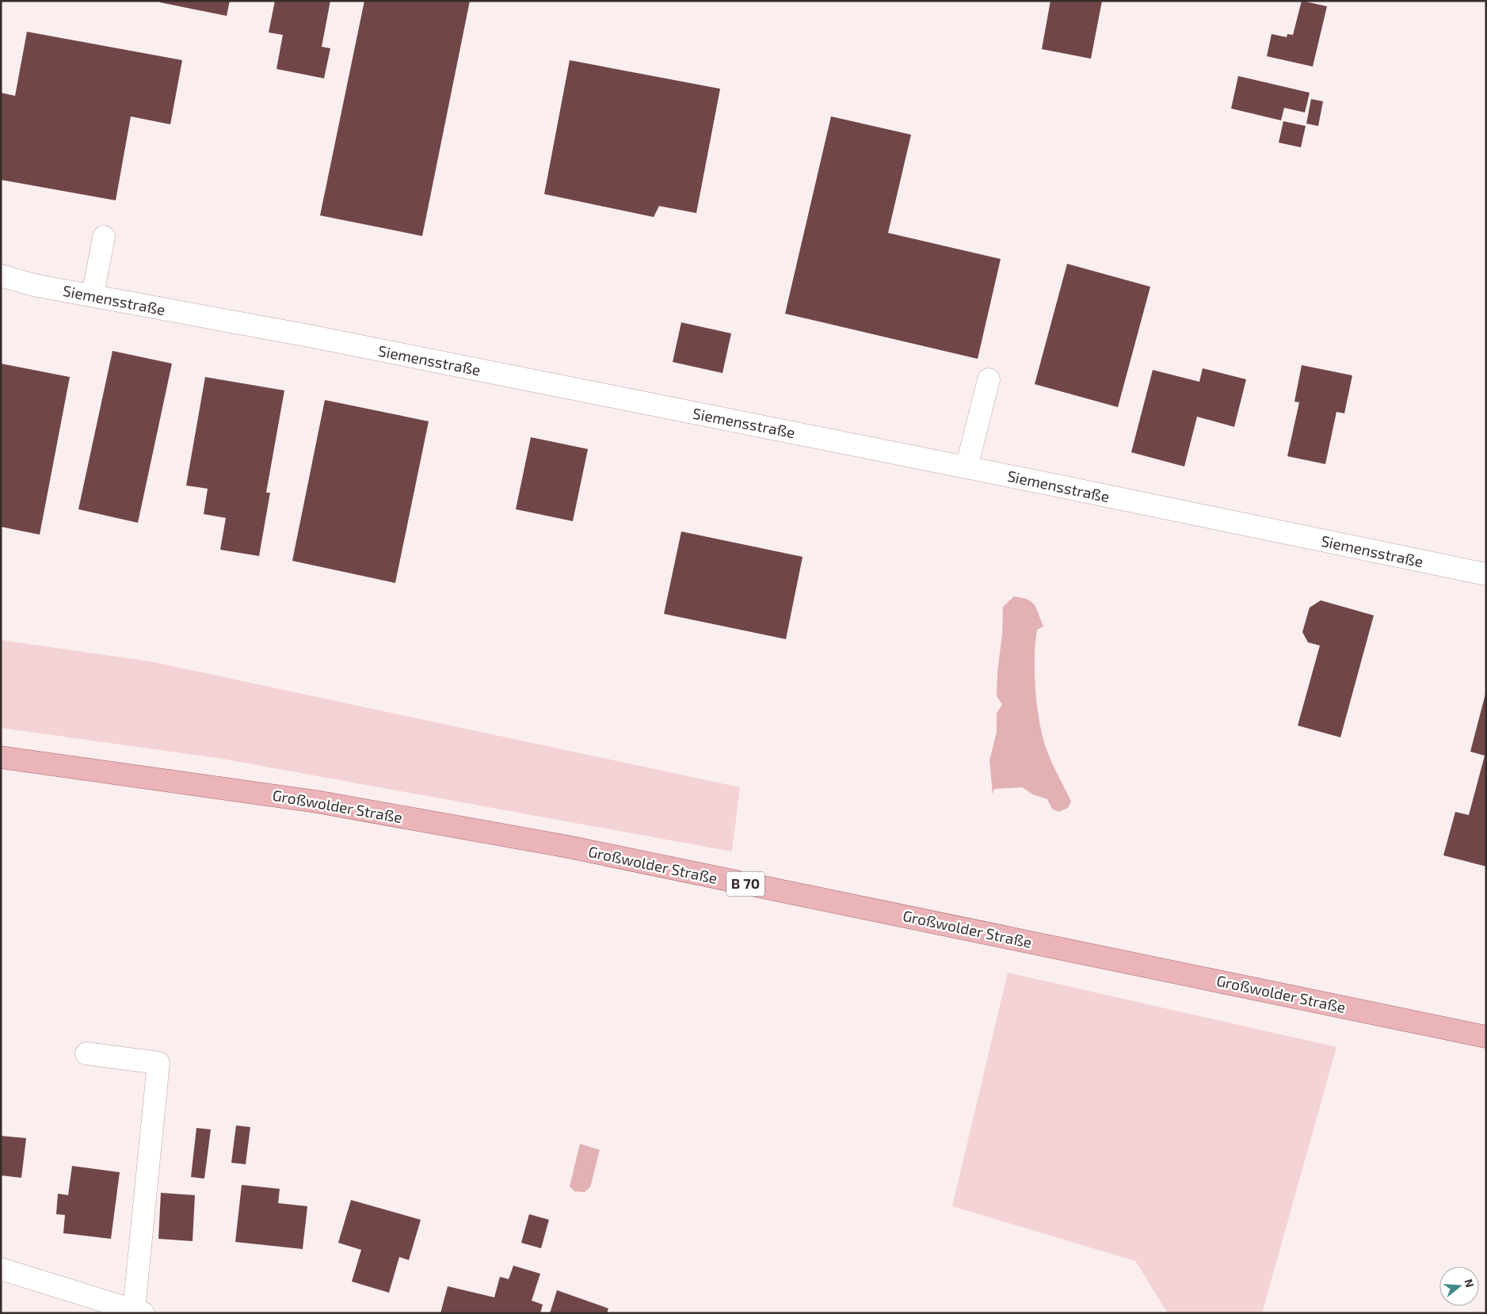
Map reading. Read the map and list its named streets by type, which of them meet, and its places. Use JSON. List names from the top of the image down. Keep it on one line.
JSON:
{"streets":{"main road":["Großwolder Straße","B 70"],"street":["Siemensstraße"]},"north":"right"}
